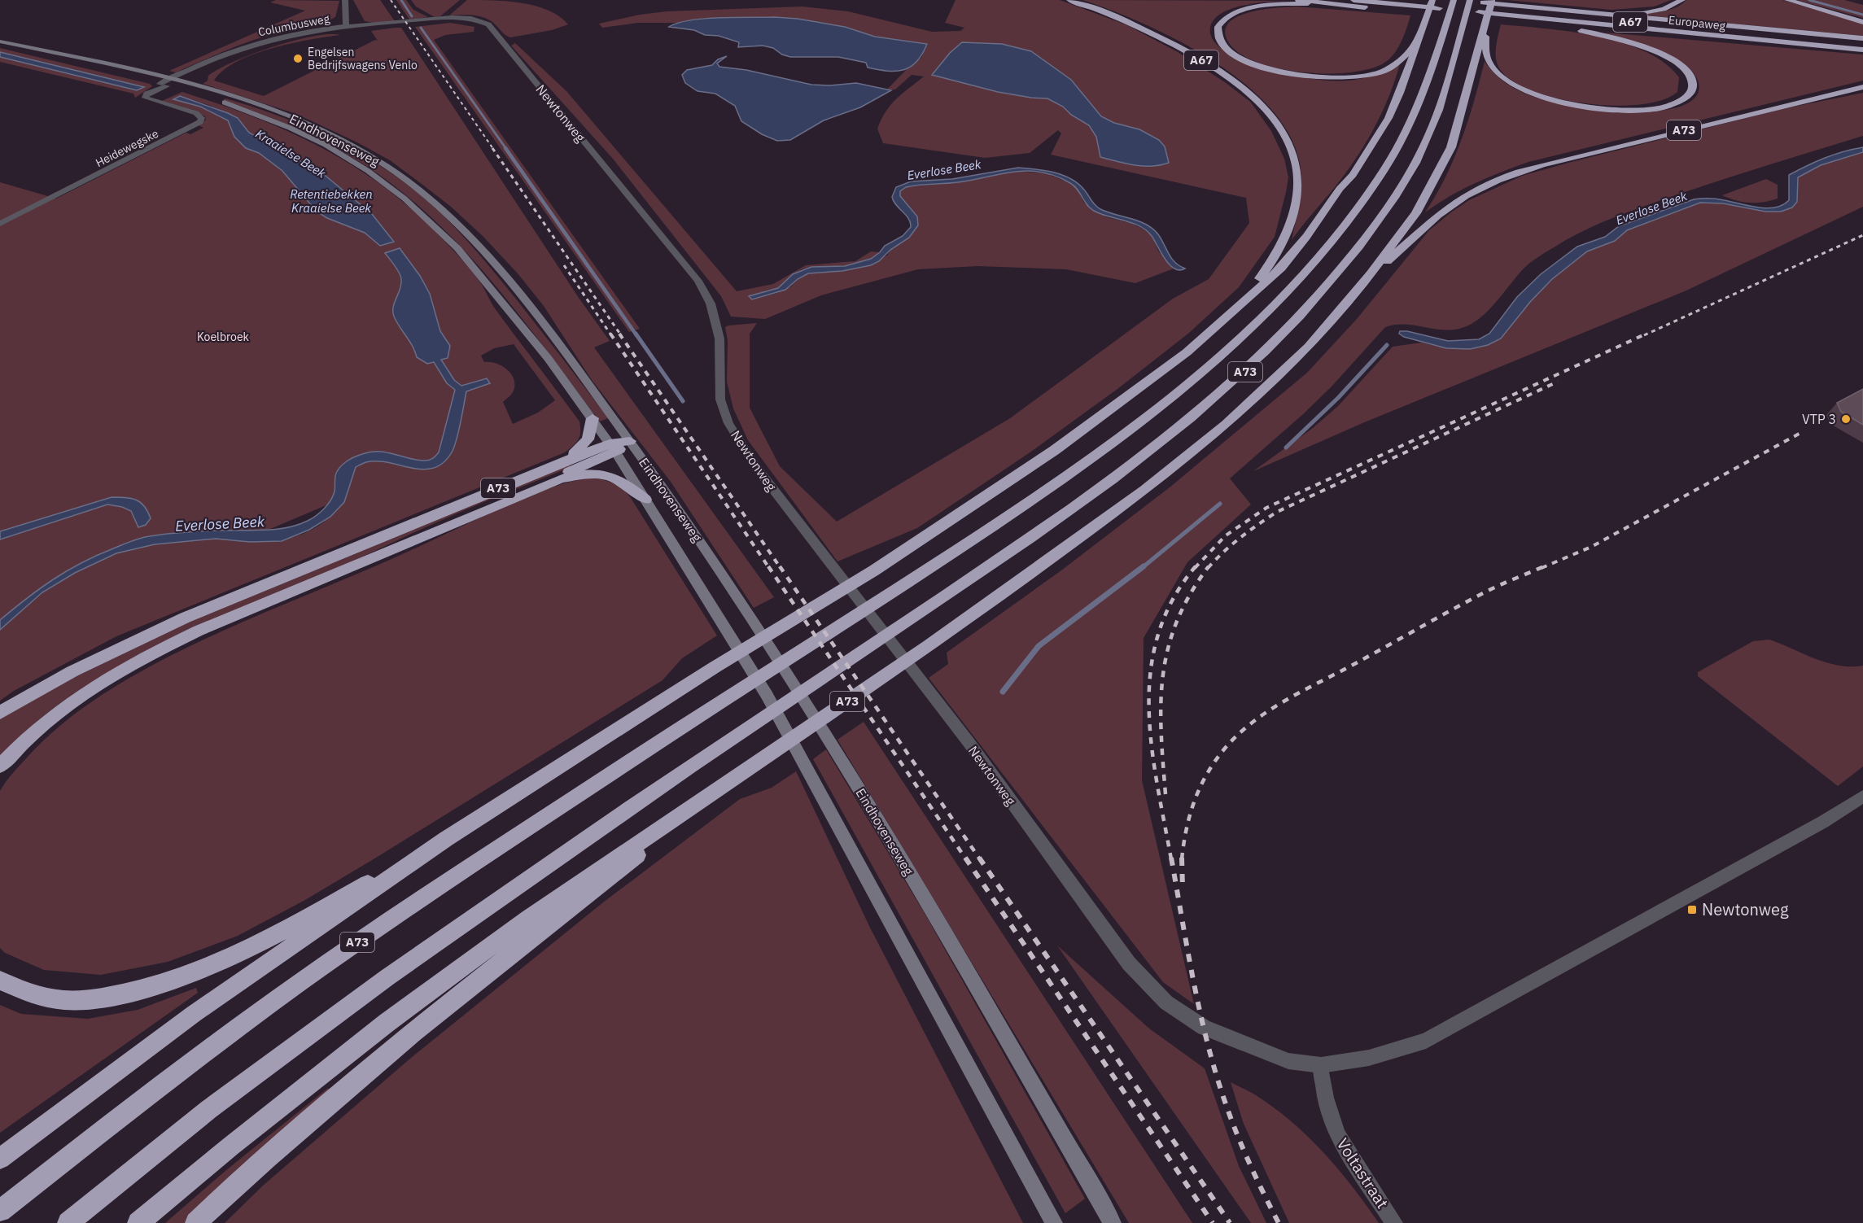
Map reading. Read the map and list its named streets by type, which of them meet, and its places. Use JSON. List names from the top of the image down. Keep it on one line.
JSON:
{"streets":{"highway":["A67","Europaweg","A73"],"main road":["Eindhovenseweg"],"street":["Columbusweg","Newtonweg","Heidewegske","Voltastraat"]},"crossings":[["A67","Europaweg"],["A67","A73"],["Europaweg","A73"],["Columbusweg","Newtonweg"],["Columbusweg","Eindhovenseweg"],["Columbusweg","Heidewegske"],["Newtonweg","Voltastraat"],["A73","Eindhovenseweg"],["Eindhovenseweg","Heidewegske"]],"water":["Kraaielse Beek","Everlose Beek","Retentiebekken Kraaielse Beek"],"parks":["Koelbroek"],"places":{"other":["Engelsen Bedrijfswagens Venlo","VTP 3"],"transit":["Newtonweg"]}}
